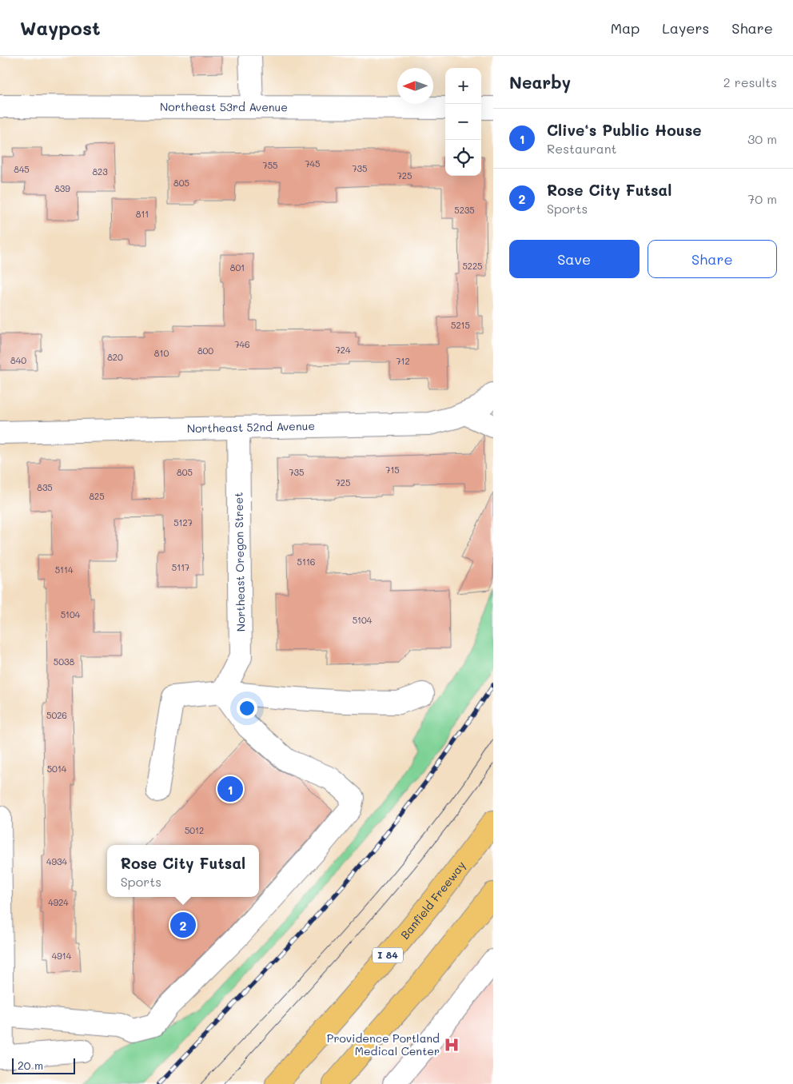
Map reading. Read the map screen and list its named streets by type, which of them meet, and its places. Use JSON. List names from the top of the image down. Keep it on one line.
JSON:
{"streets":{"highway":["Banfield Freeway","I 84"],"street":["Northeast 53rd Avenue","Northeast 52nd Avenue","Northeast Oregon Street"]},"crossings":[["Northeast 52nd Avenue","Northeast Oregon Street"]],"places":{"hospital":["Providence Portland Medical Center"]},"house_numbers":["745","755","735","845","823","725","805","839","5235","811","5225","801","5215","746","724","800","810","820","840","712","715","805","735","725","835","825","5127","5116","5117","5114","5104","5104","5038","5026","5014","5012","4934","4924","4914"],"scale_bar":"20 m","north":"left","page":{"header":"Waypost","nav":["Map","Layers","Share"],"heading":["Nearby","2 results"],"map_buttons":["+","−"],"list":[{"mark":"1","name":"Clive‘s Public House","note":"Restaurant","value":"30 m"},{"mark":"2","name":"Rose City Futsal","note":"Sports","value":"70 m"}],"buttons":["Save","Share"],"pins":["1","2"],"popup":["Rose City Futsal","Sports"],"scale":"20 m"}}
